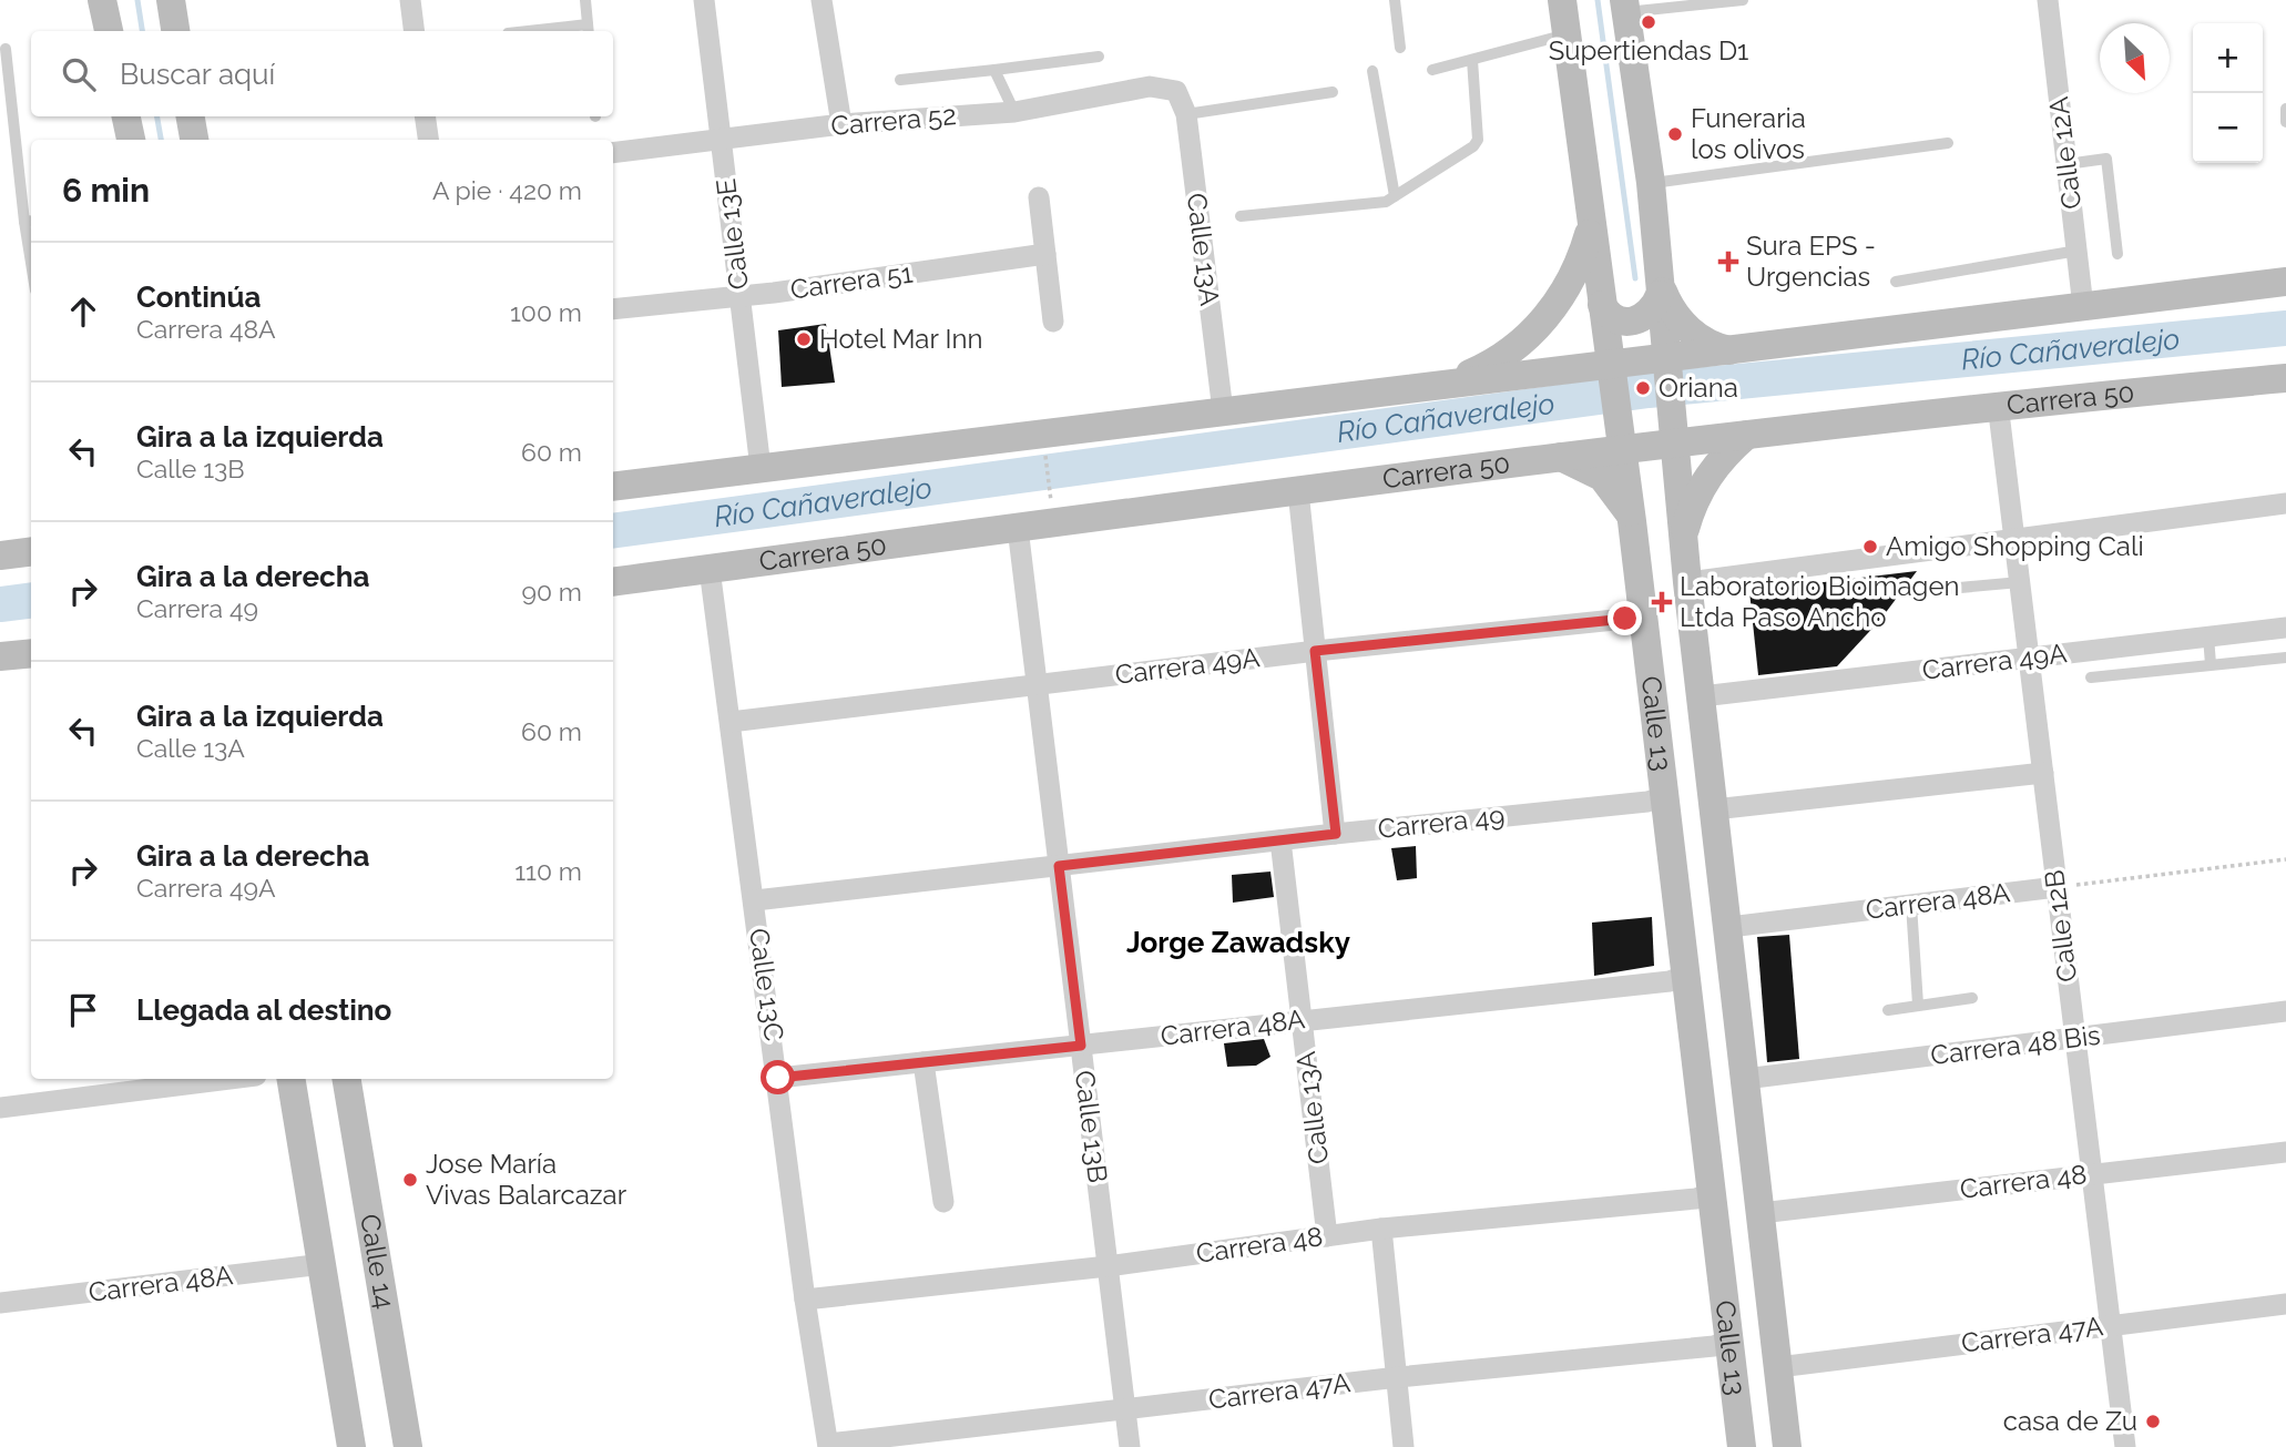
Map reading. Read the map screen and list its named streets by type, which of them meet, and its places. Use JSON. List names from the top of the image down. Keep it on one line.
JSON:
{"streets":{"main road":["Carrera 50","Calle 13","Calle 14"],"street":["Carrera 52","Calle 12A","Calle 13E","Calle 13A","Carrera 51","Carrera 49A","Carrera 49","Carrera 48A","Calle 12B","Calle 13C","Carrera 48 Bis","Calle 13B","Carrera 48","Carrera 47A"]},"crossings":[["Carrera 52","Calle 13E"],["Carrera 52","Calle 13A"],["Calle 13E","Carrera 51"],["Calle 13A","Carrera 49"],["Calle 13A","Carrera 48A"],["Calle 13A","Carrera 48"],["Carrera 50","Calle 13"],["Carrera 50","Calle 12B"],["Carrera 50","Calle 13C"],["Carrera 50","Calle 13B"],["Carrera 49A","Calle 13"],["Carrera 49A","Calle 12B"],["Carrera 49A","Calle 13C"],["Carrera 49A","Calle 13B"],["Calle 13","Carrera 49"],["Calle 13","Carrera 48A"],["Calle 13","Carrera 48 Bis"],["Calle 13","Carrera 48"],["Calle 13","Carrera 47A"],["Carrera 49","Calle 13C"],["Carrera 49","Calle 13B"],["Carrera 48A","Calle 12B"],["Carrera 48A","Calle 13C"],["Carrera 48A","Calle 13B"],["Carrera 48A","Calle 14"],["Calle 12B","Carrera 48 Bis"],["Calle 12B","Carrera 48"],["Calle 12B","Carrera 47A"],["Calle 13C","Carrera 48"],["Calle 13C","Carrera 47A"],["Calle 13B","Carrera 48"],["Calle 13B","Carrera 47A"]],"districts":["Jorge Zawadsky"],"water":["Río Cañaveralejo"],"places":{"other":["Supertiendas D1","Funeraria los olivos","Hotel Mar Inn","Oriana","Amigo Shopping Cali","Jose María Vivas Balarcazar","casa de Zu"],"health":["Sura EPS - Urgencias","Laboratorio Bioimagen Ltda Paso Ancho"]},"north":"bottom right","page":{"map_buttons":["+","−"],"search":"Buscar aquí","heading":["6 min","A pie · 420 m"],"list":[["Continúa","Carrera 48A","100 m"],["Gira a la izquierda","Calle 13B","60 m"],["Gira a la derecha","Carrera 49","90 m"],["Gira a la izquierda","Calle 13A","60 m"],["Gira a la derecha","Carrera 49A","110 m"],"Llegada al destino"]}}
